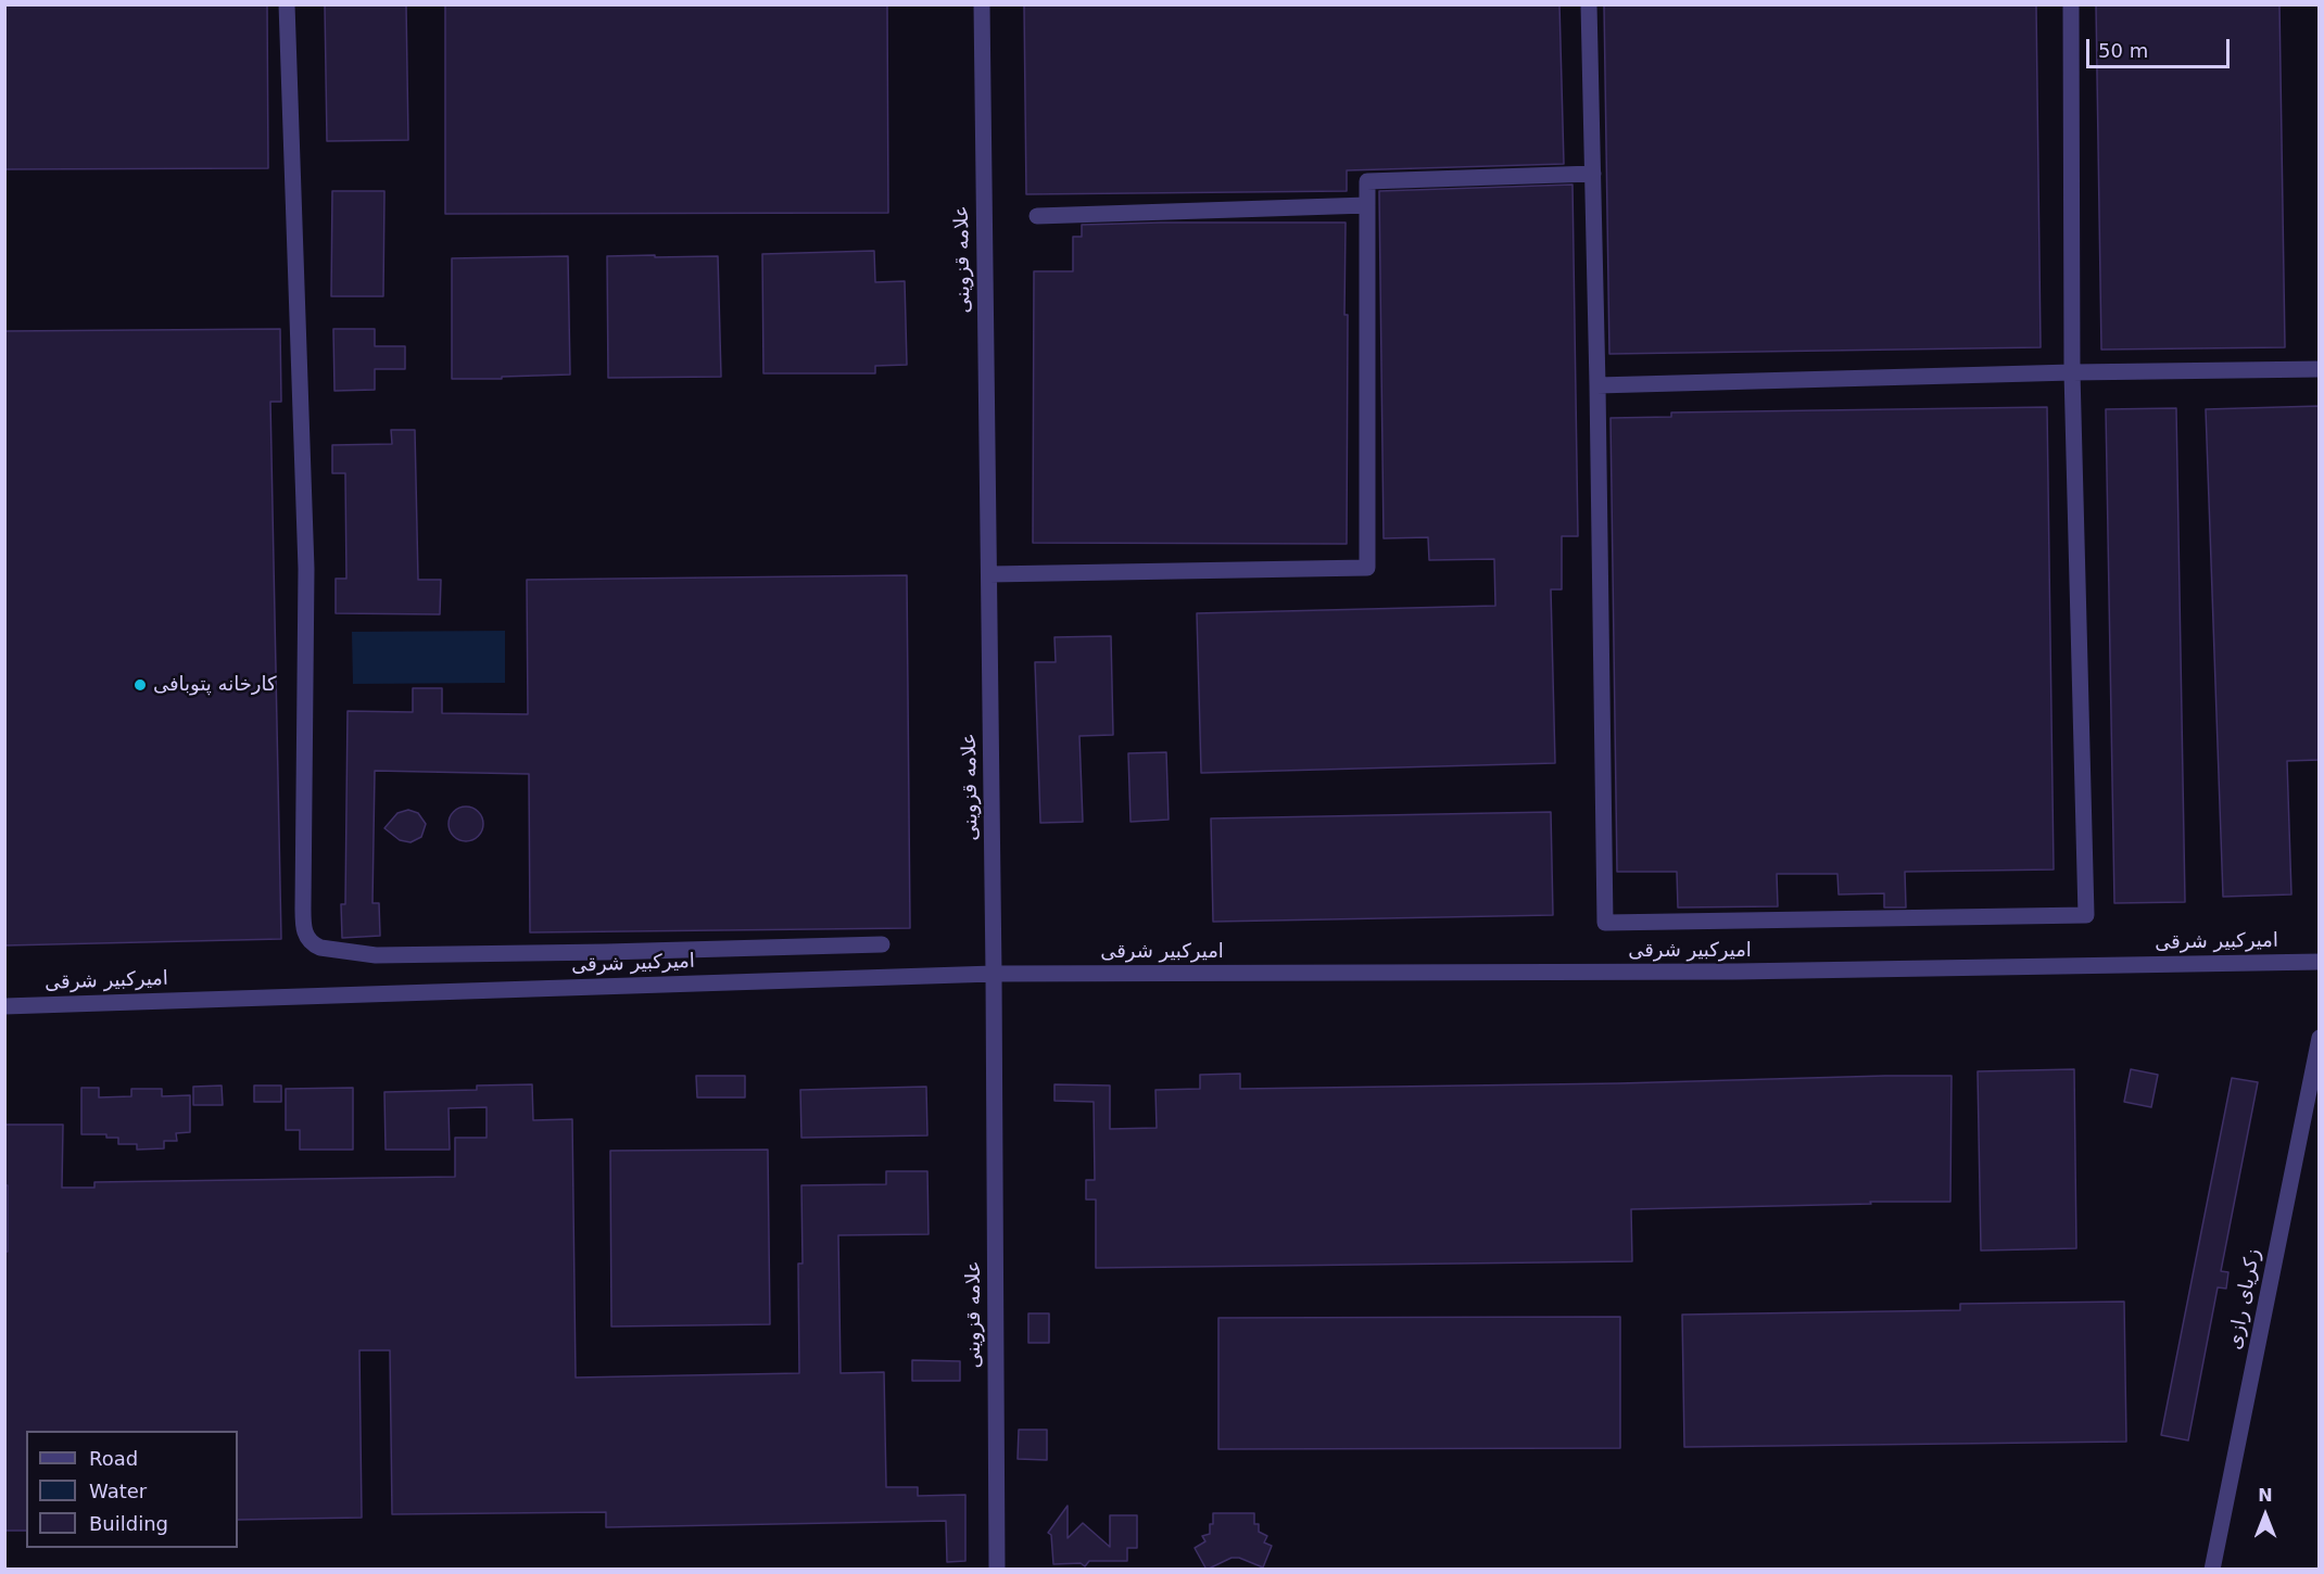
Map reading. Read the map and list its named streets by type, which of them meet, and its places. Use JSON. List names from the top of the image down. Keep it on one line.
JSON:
{"streets":{"street":["علامه قزوینی","امیرکبیر شرقی","زکریای رازی"]},"crossings":[["علامه قزوینی","امیرکبیر شرقی"]],"places":["کارخانه پتوبافی"],"legend":["Road","Water","Building"],"scale_bar":"50 m","north":"top"}
